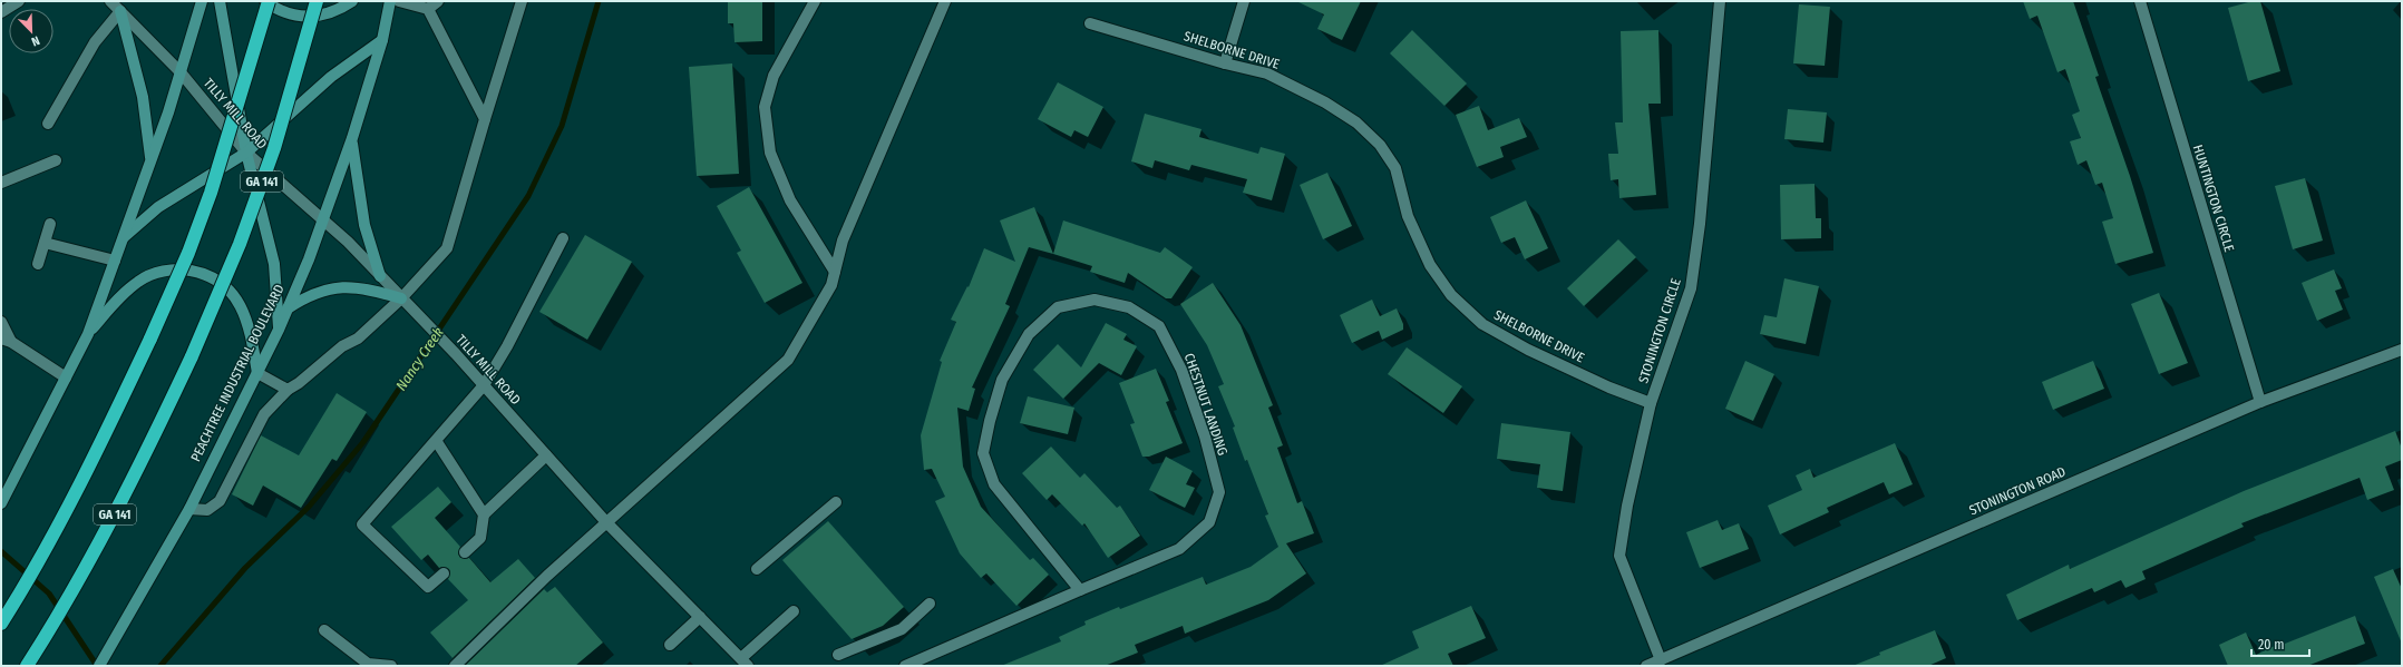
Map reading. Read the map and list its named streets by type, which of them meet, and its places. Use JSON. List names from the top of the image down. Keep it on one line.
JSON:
{"streets":{"highway":["GA 141"],"main road":["PEACHTREE INDUSTRIAL BOULEVARD"],"street":["SHELBORNE DRIVE","TILLY MILL ROAD","HUNTINGTON CIRCLE","STONINGTON CIRCLE","CHESTNUT LANDING","STONINGTON ROAD"]},"crossings":[["SHELBORNE DRIVE","STONINGTON CIRCLE"],["TILLY MILL ROAD","PEACHTREE INDUSTRIAL BOULEVARD"],["HUNTINGTON CIRCLE","STONINGTON ROAD"],["STONINGTON CIRCLE","STONINGTON ROAD"]],"water":["Nancy Creek"],"scale_bar":"20 m","north":"bottom right"}
